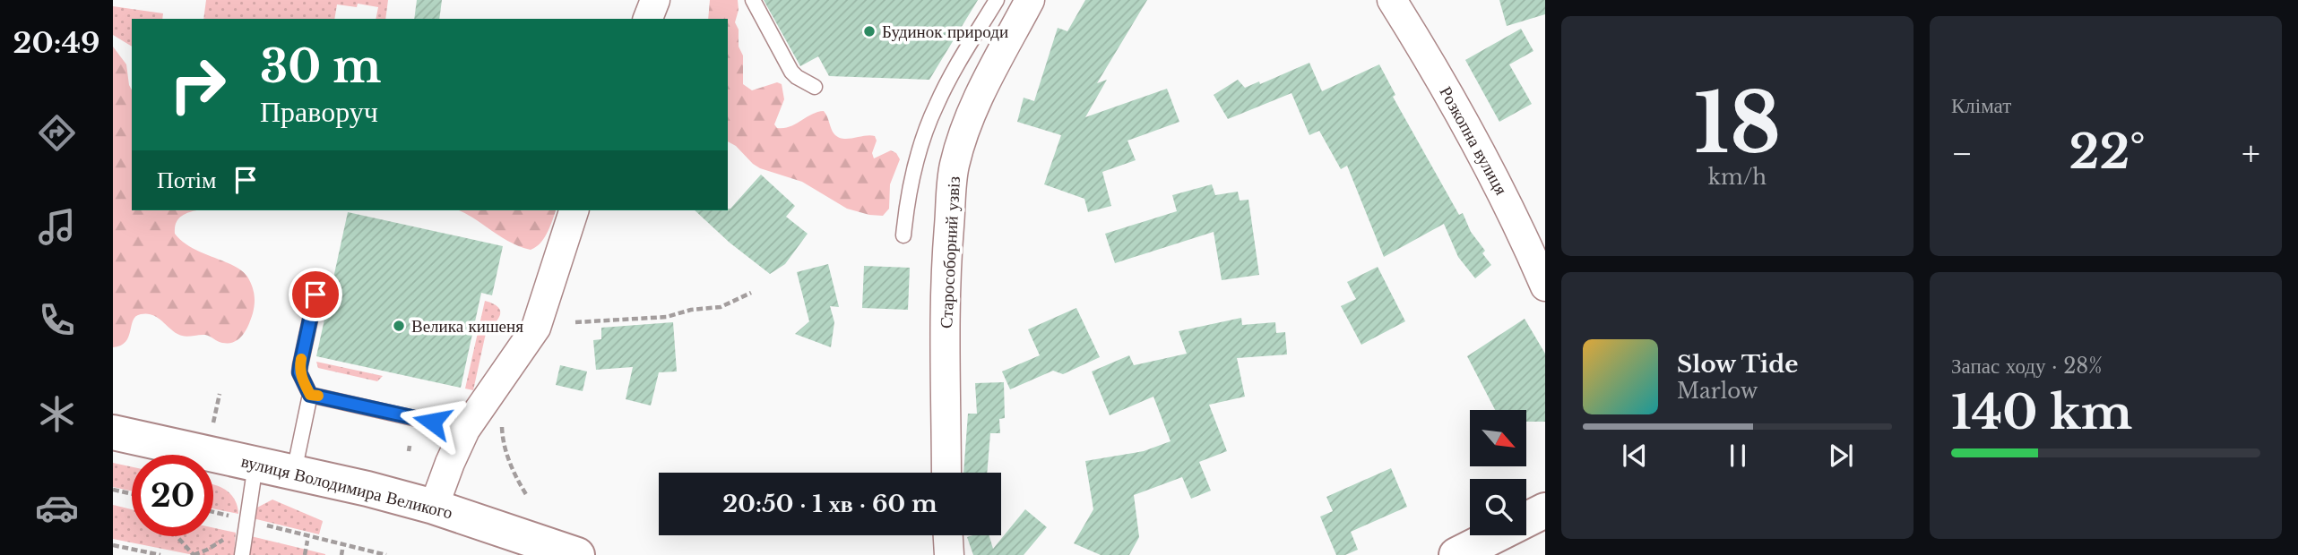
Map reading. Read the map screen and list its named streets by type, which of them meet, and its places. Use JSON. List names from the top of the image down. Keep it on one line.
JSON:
{"streets":{"main road":["вулиця Володимира Великого"],"street":["Розкопна вулиця","Старособорний узвіз"]},"places":["Будинок природи","Велика кишеня"],"north":"bottom right","page":{"tabs":"20:49","tile":[["18","km/h"],"Клімат",["Запас ходу · 28%","140 km"]],"turn":["30 m","Праворуч"],"heat":["−","22°","+"],"then":"Потім","song":["Slow Tide","Marlow"],"limit":"20","trip":"20:50 · 1 хв · 60 m"}}
